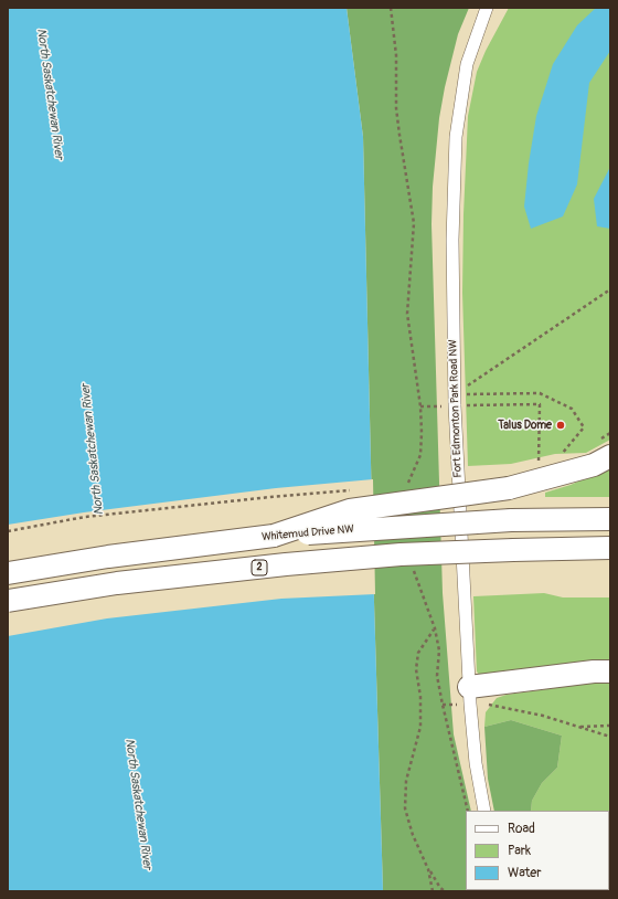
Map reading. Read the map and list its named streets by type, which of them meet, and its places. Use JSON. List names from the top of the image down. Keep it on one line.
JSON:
{"streets":{"highway":["Whitemud Drive NW","2"],"street":["Fort Edmonton Park Road NW"]},"water":["North Saskatchewan River"],"places":["Talus Dome"],"legend":["Road","Park","Water"]}
